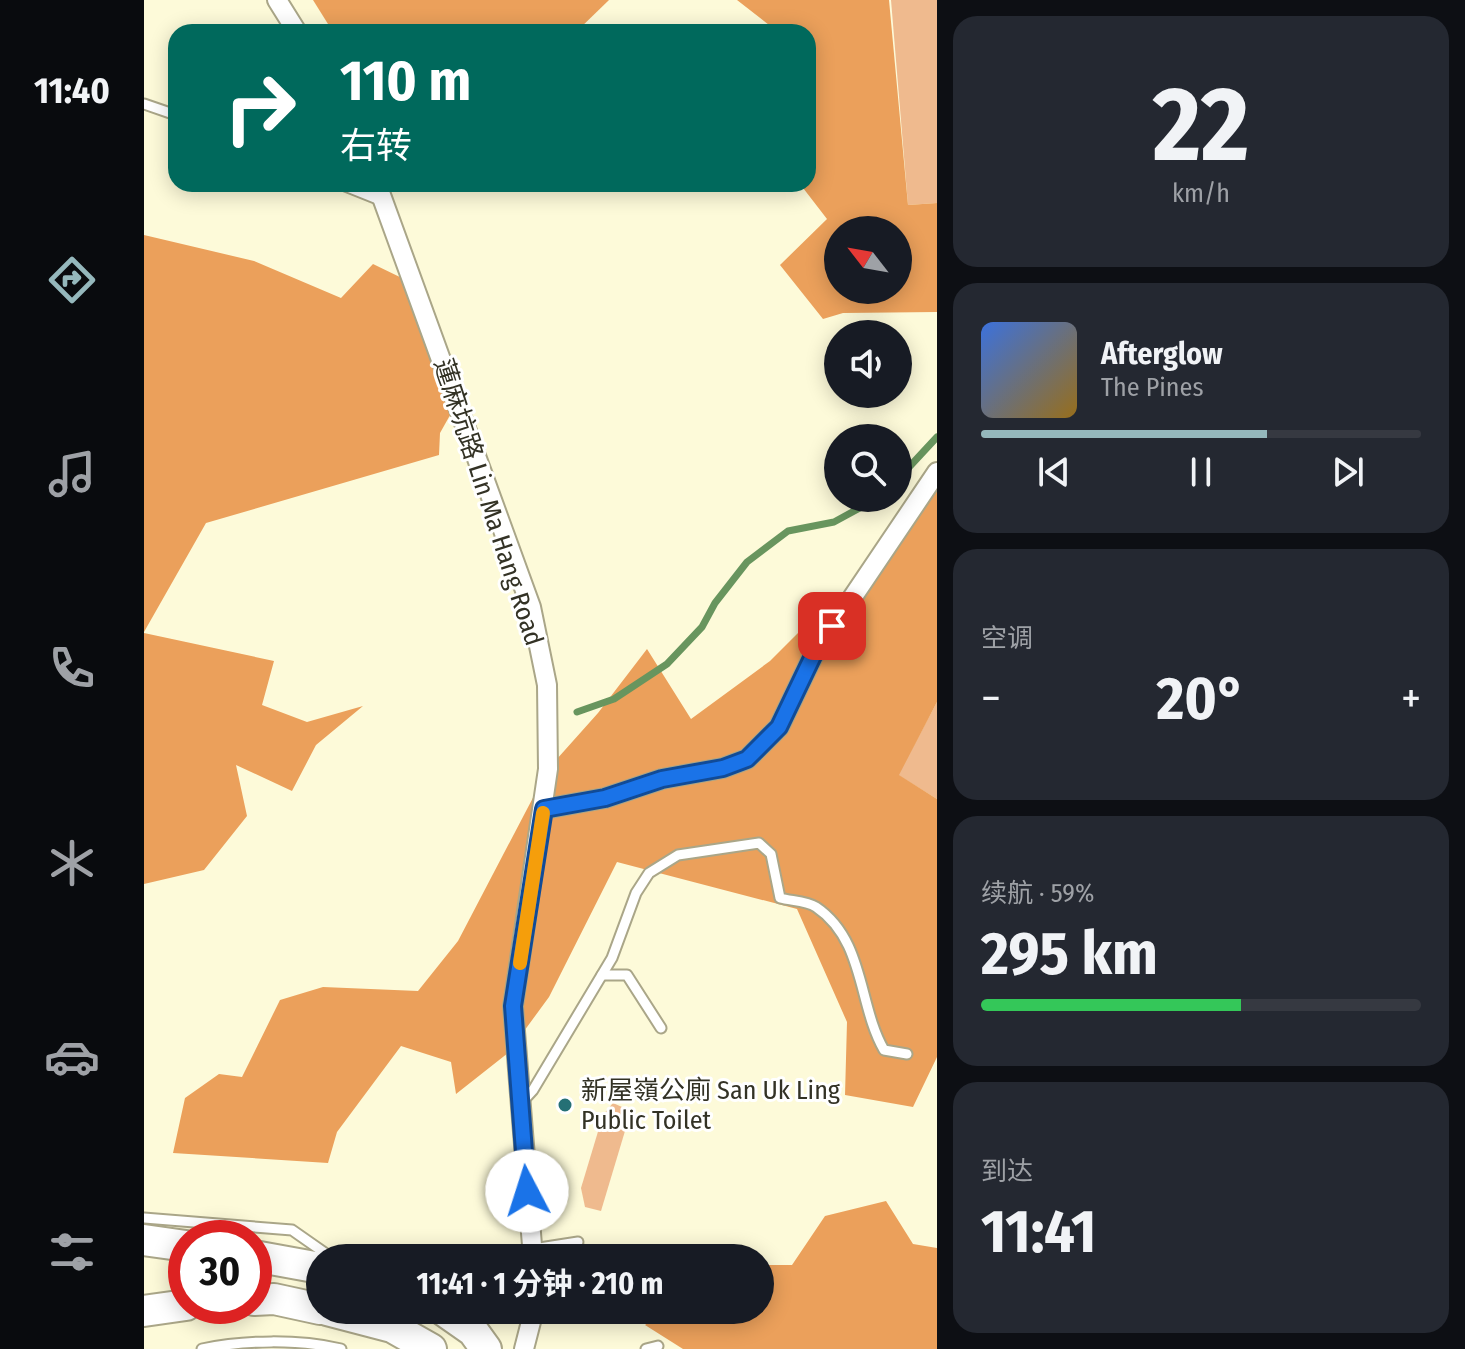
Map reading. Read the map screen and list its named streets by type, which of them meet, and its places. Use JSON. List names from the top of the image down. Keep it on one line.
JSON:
{"streets":{"street":["蓮麻坑路 Lin Ma Hang Road"]},"places":["新屋嶺公廁 San Uk Ling Public Toilet"],"north":"top left","page":{"tabs":"11:40","tile":[["22","km/h"],"空调",["续航 · 59%","295 km"],["到达","11:41"]],"turn":["110 m","右转"],"song":["Afterglow","The Pines"],"heat":["−","20°","+"],"limit":"30","trip":"11:41 · 1 分钟 · 210 m"}}
